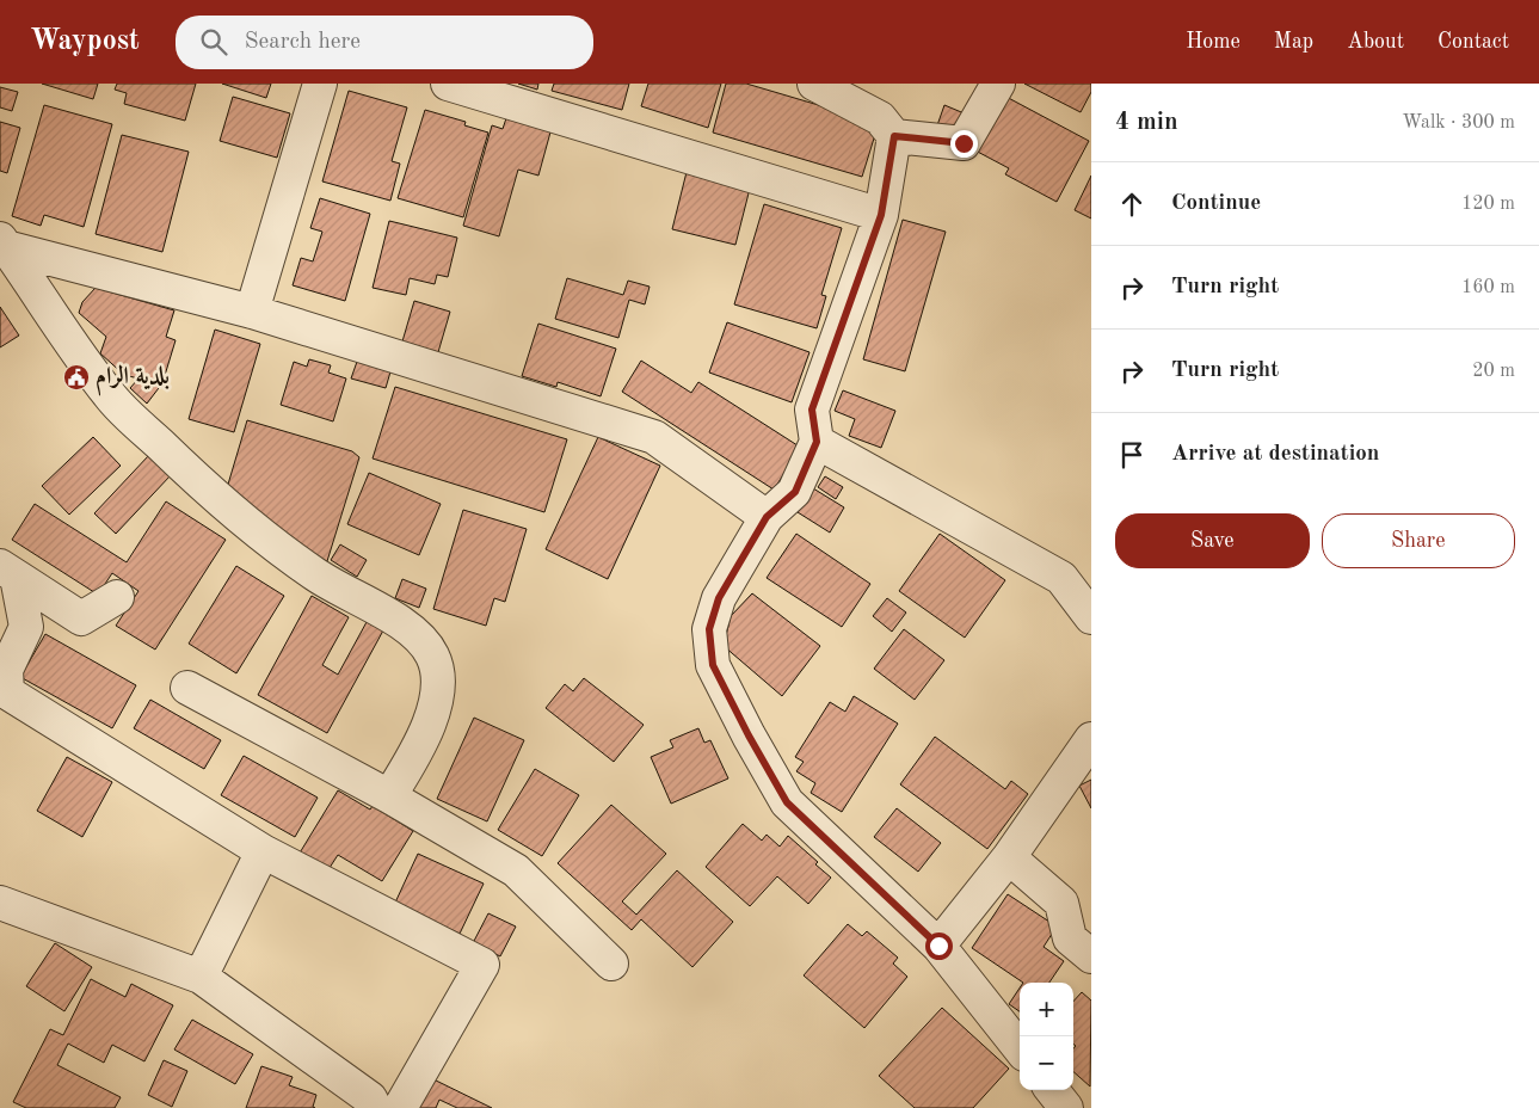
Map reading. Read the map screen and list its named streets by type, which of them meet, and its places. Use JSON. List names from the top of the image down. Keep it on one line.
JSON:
{"places":{"public building":["بلدية الرام"]},"page":{"header":"Waypost","search":"Search here","nav":["Home","Map","About","Contact"],"heading":["4 min","Walk · 300 m"],"list":[["Continue","120 m"],["Turn right","160 m"],["Turn right","20 m"],"Arrive at destination"],"buttons":["Save","Share"],"map_buttons":["+","−"]}}
